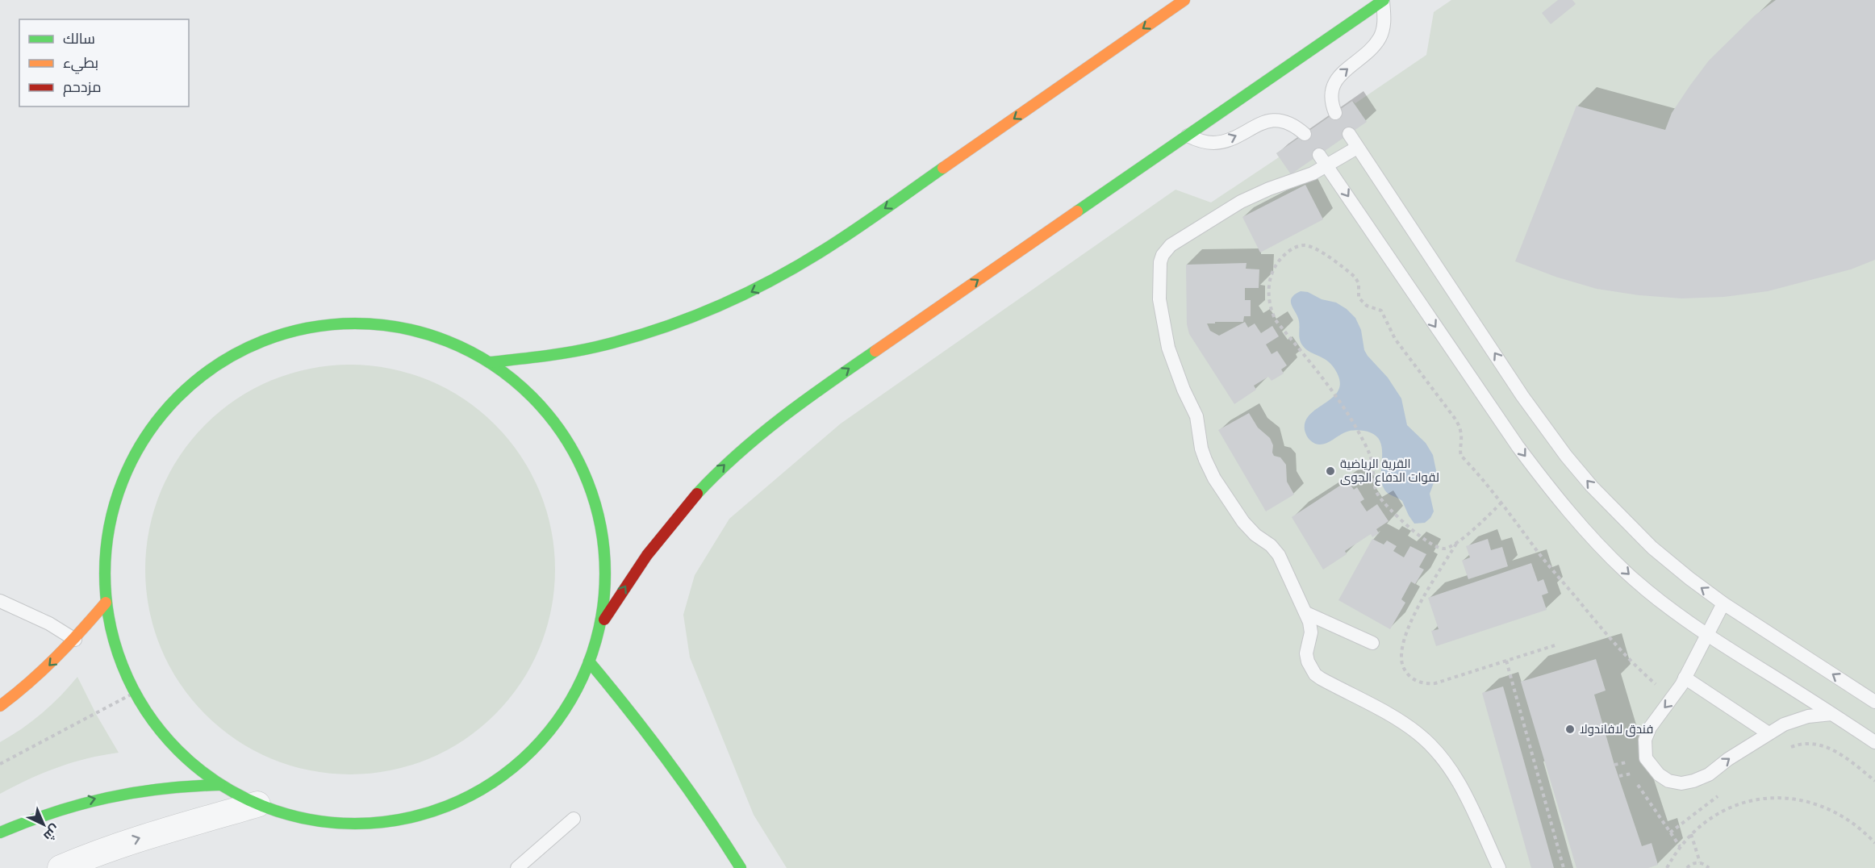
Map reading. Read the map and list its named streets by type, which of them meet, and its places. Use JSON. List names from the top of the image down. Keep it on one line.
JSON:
{"places":["القرية الرياضية لقوات الدفاع الجوى","فندق لافاندولا"],"legend":["سالك","بطيء","مزدحم"],"north":"bottom right"}
